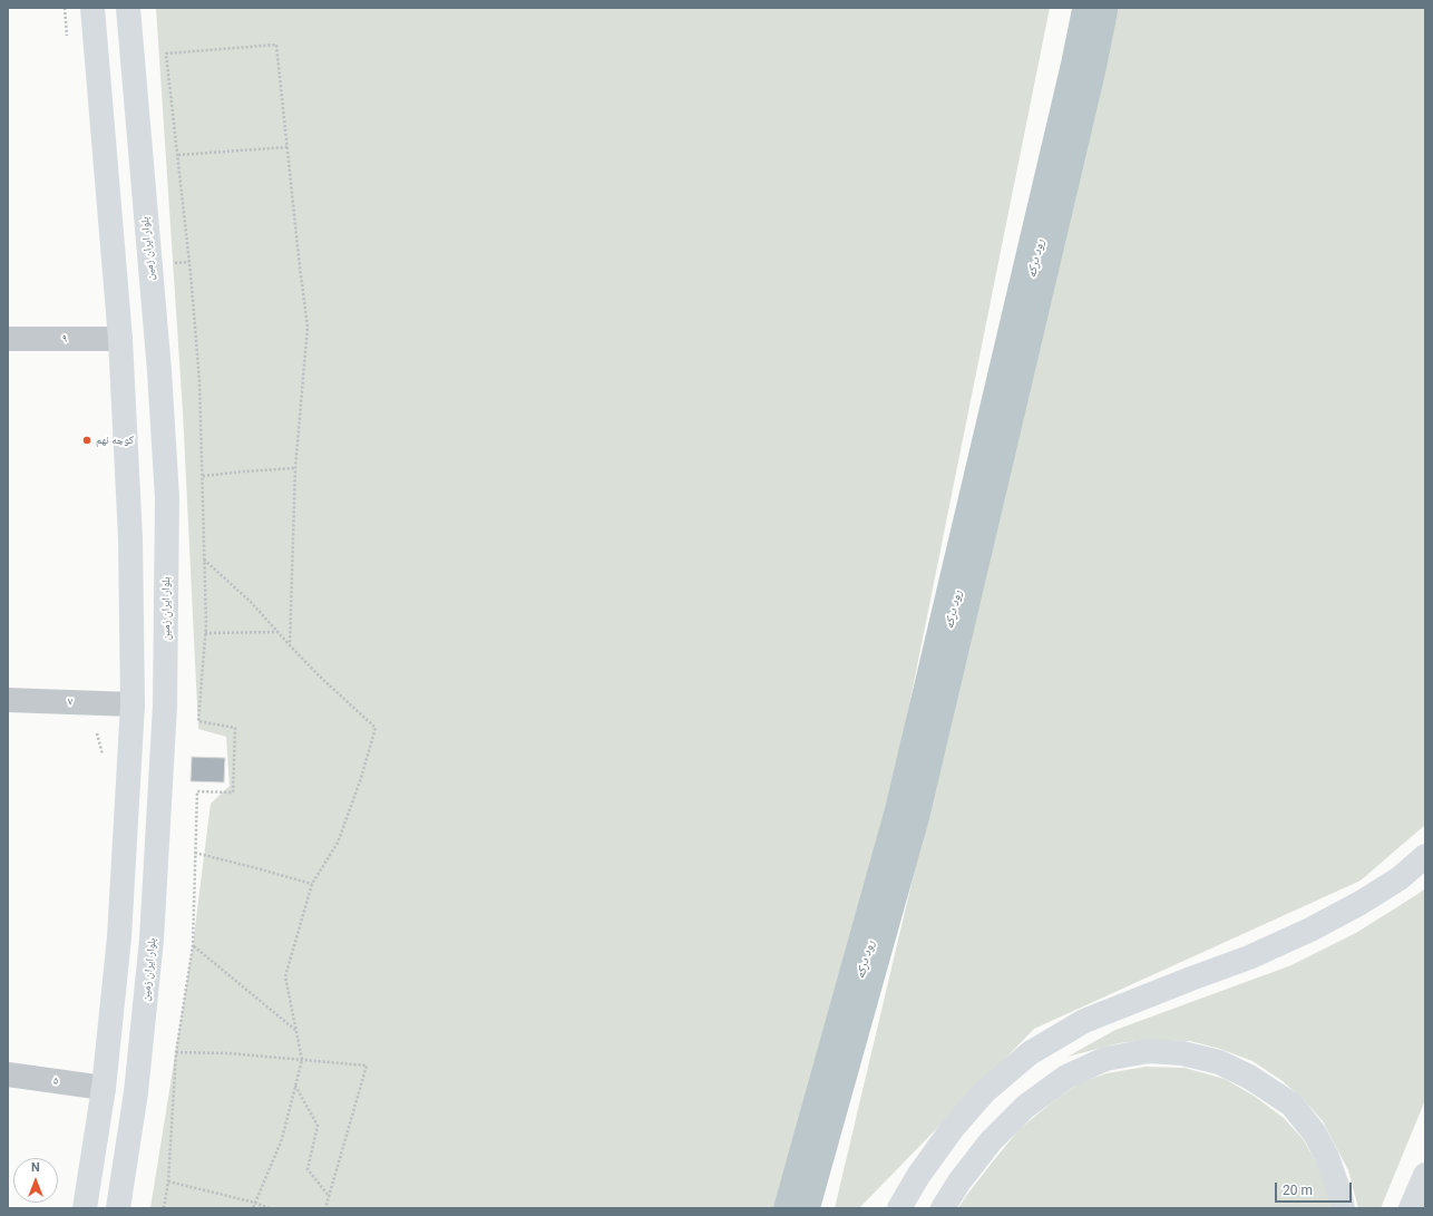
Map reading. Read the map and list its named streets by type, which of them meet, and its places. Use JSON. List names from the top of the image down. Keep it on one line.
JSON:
{"streets":{"main road":["بلوار ایران زمین"],"street":["۹","۷","۵"]},"water":["رود درکه"],"places":["کوچه نهم"],"scale_bar":"20 m","north":"top"}
